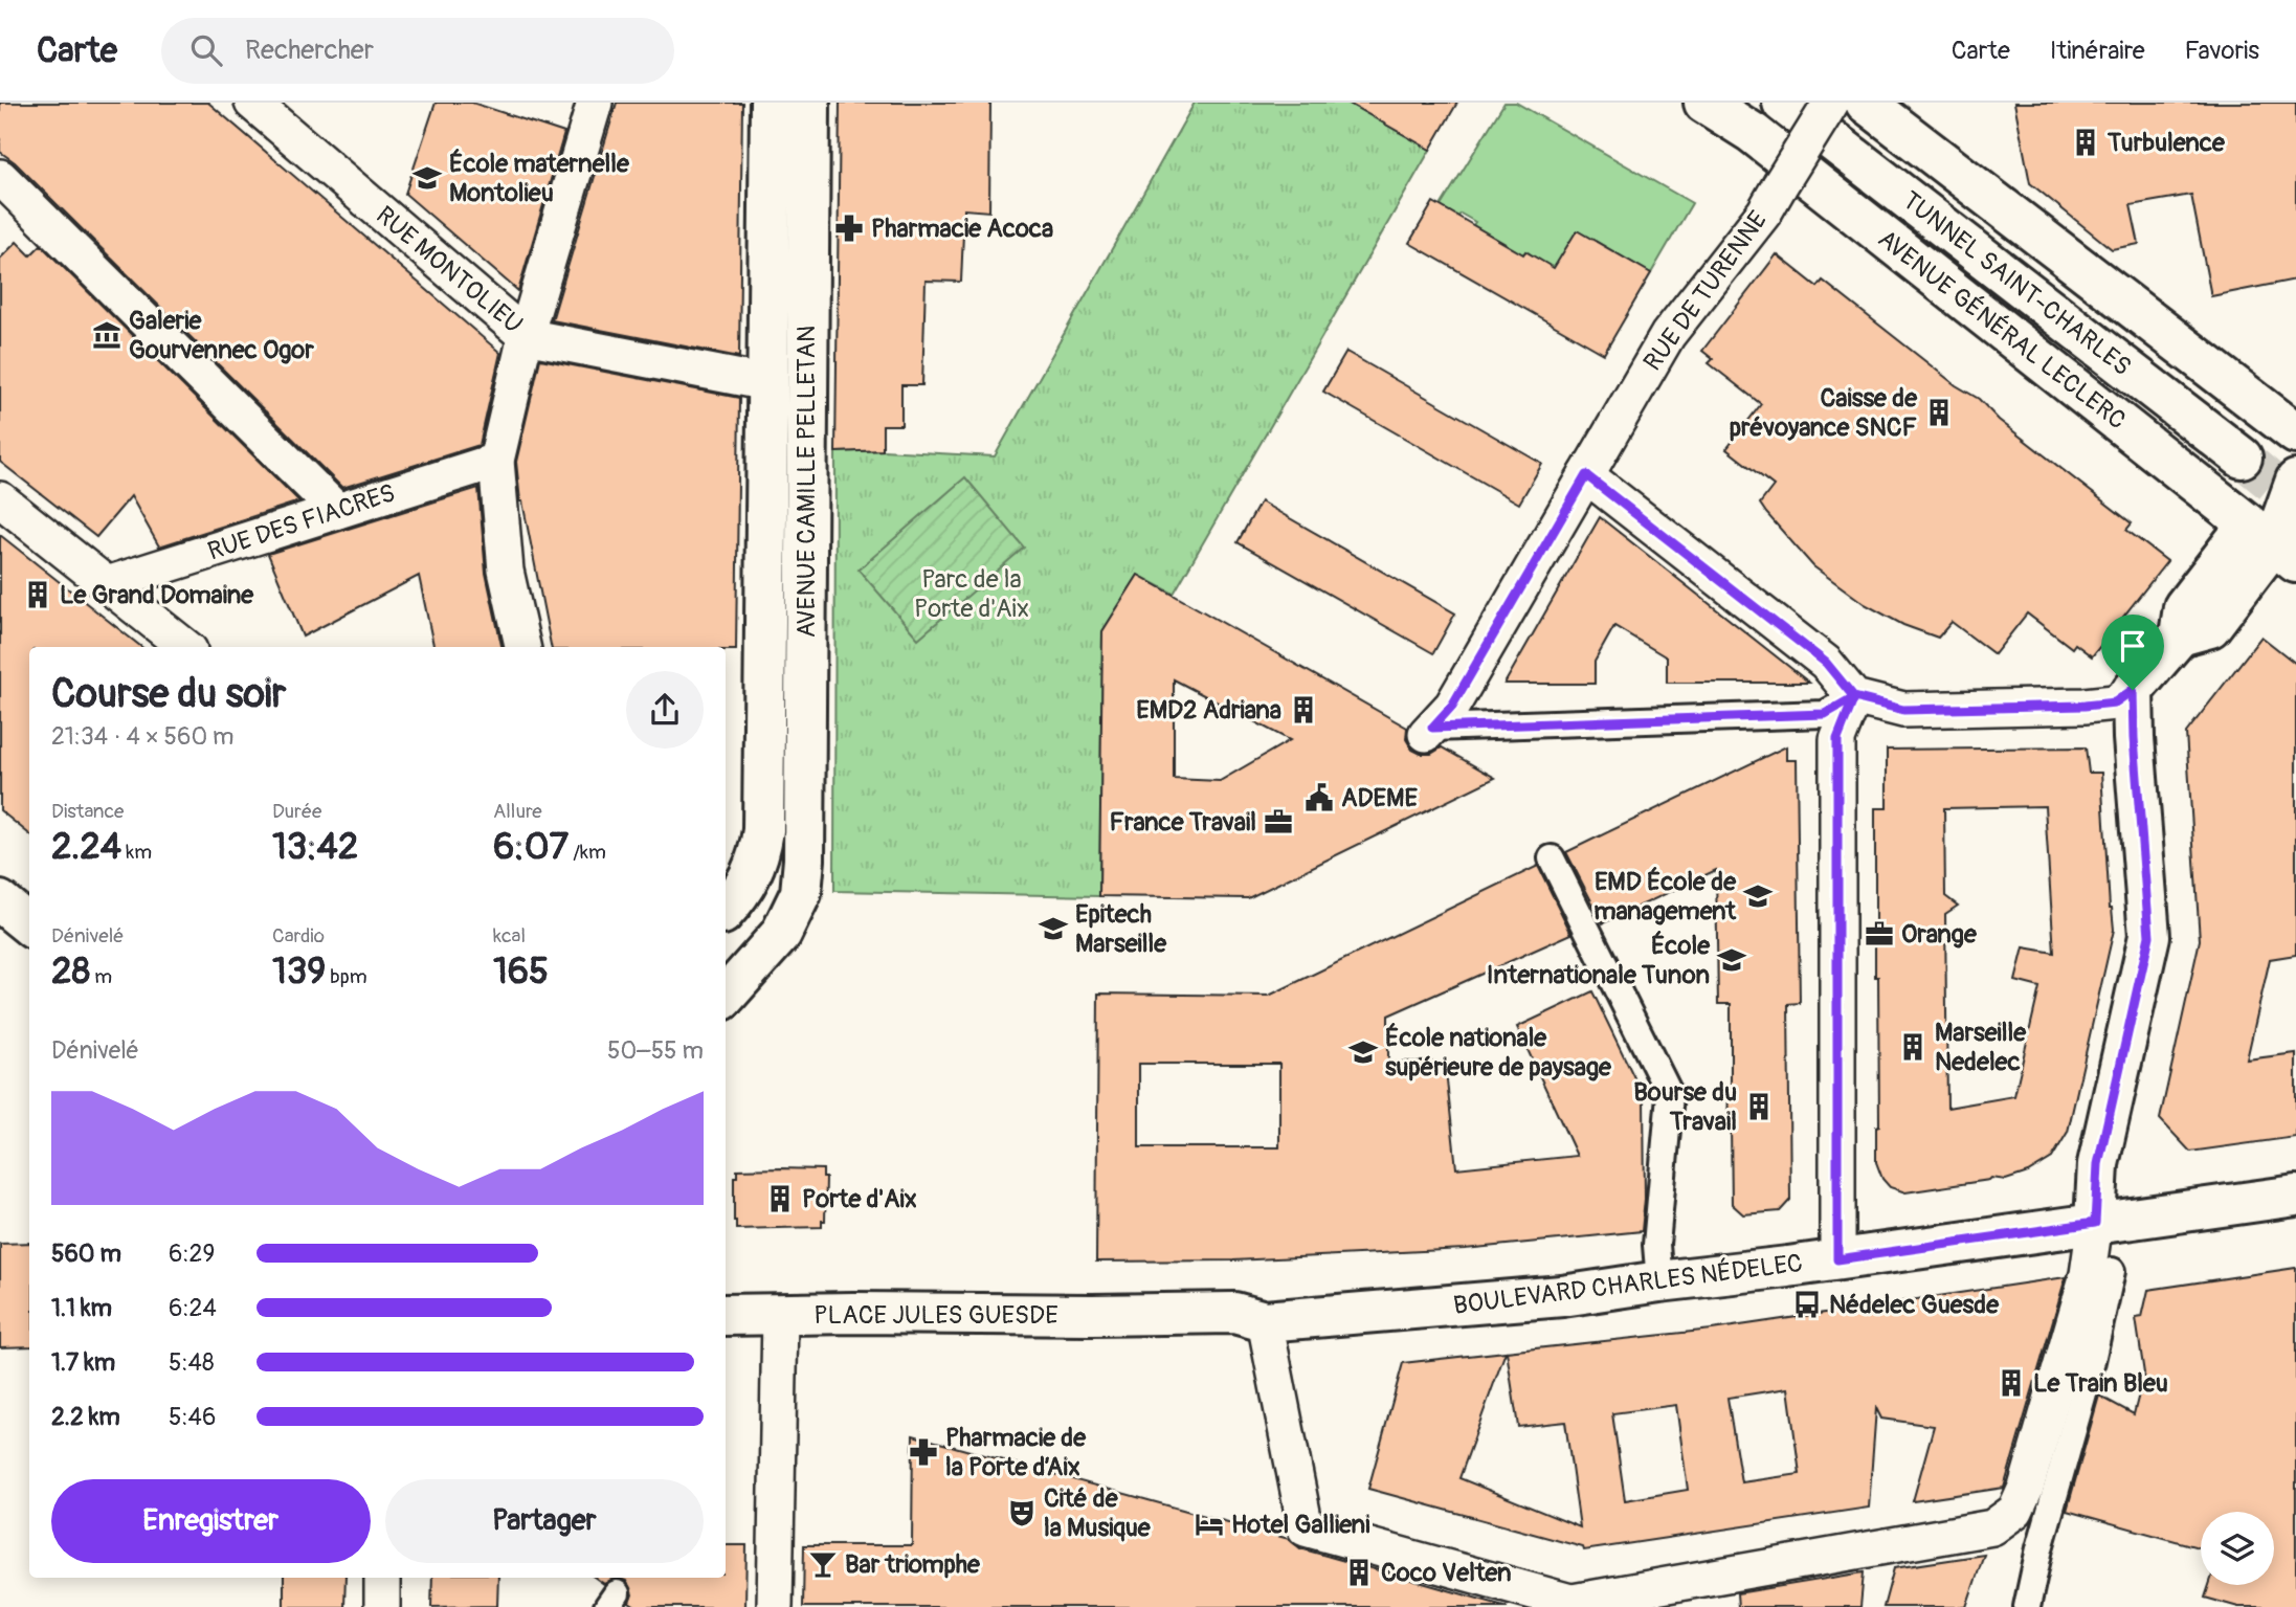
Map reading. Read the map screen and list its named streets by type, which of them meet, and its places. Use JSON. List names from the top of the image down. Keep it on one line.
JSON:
{"streets":{"main road":["TUNNEL SAINT-CHARLES","AVENUE GÉNÉRAL LECLERC","AVENUE CAMILLE PELLETAN","BOULEVARD CHARLES NÉDELEC","PLACE JULES GUESDE"],"street":["RUE MONTOLIEU","RUE DE TURENNE","RUE DES FIACRES"]},"crossings":[["RUE MONTOLIEU","AVENUE CAMILLE PELLETAN"],["BOULEVARD CHARLES NÉDELEC","PLACE JULES GUESDE"]],"parks":["Parc de la Porte d'Aix"],"places":{"building":["Turbulence","Caisse de prévoyance SNCF","Le Grand Domaine","EMD2 Adriana","Marseille Nedelec","Bourse du Travail","Porte d'Aix","Le Train Bleu","Coco Velten"],"school or university":["École maternelle Montolieu","EMD École de management","Epitech Marseille","École Internationale Tunon","École nationale supérieure de paysage"],"pharmacy":["Pharmacie Acoca","Pharmacie de la Porte d’Aix"],"museum":["Galerie Gourvennec Ogor"],"public building":["ADEME"],"office":["France Travail","Orange"],"bus stop":["Nédelec Guesde"],"theatre":["Cité de la Musique"],"hotel":["Hotel Gallieni"],"bar":["Bar triomphe"]},"page":{"header":"Carte","search":"Rechercher","nav":["Carte","Itinéraire","Favoris"],"heading":["Course du soir","21:34 · 4 × 560 m"],"stats":[["Distance","2.24 km"],["Durée","13:42"],["Allure","6:07 /km"],["Dénivelé","28 m"],["Cardio","139 bpm"],["kcal","165"]],"chart":["Dénivelé","50–55 m"],"list":[{"name":"560 m","note":"6:29"},{"name":"1.1 km","note":"6:24"},{"name":"1.7 km","note":"5:48"},{"name":"2.2 km","note":"5:46"}],"buttons":["Enregistrer","Partager"]}}
